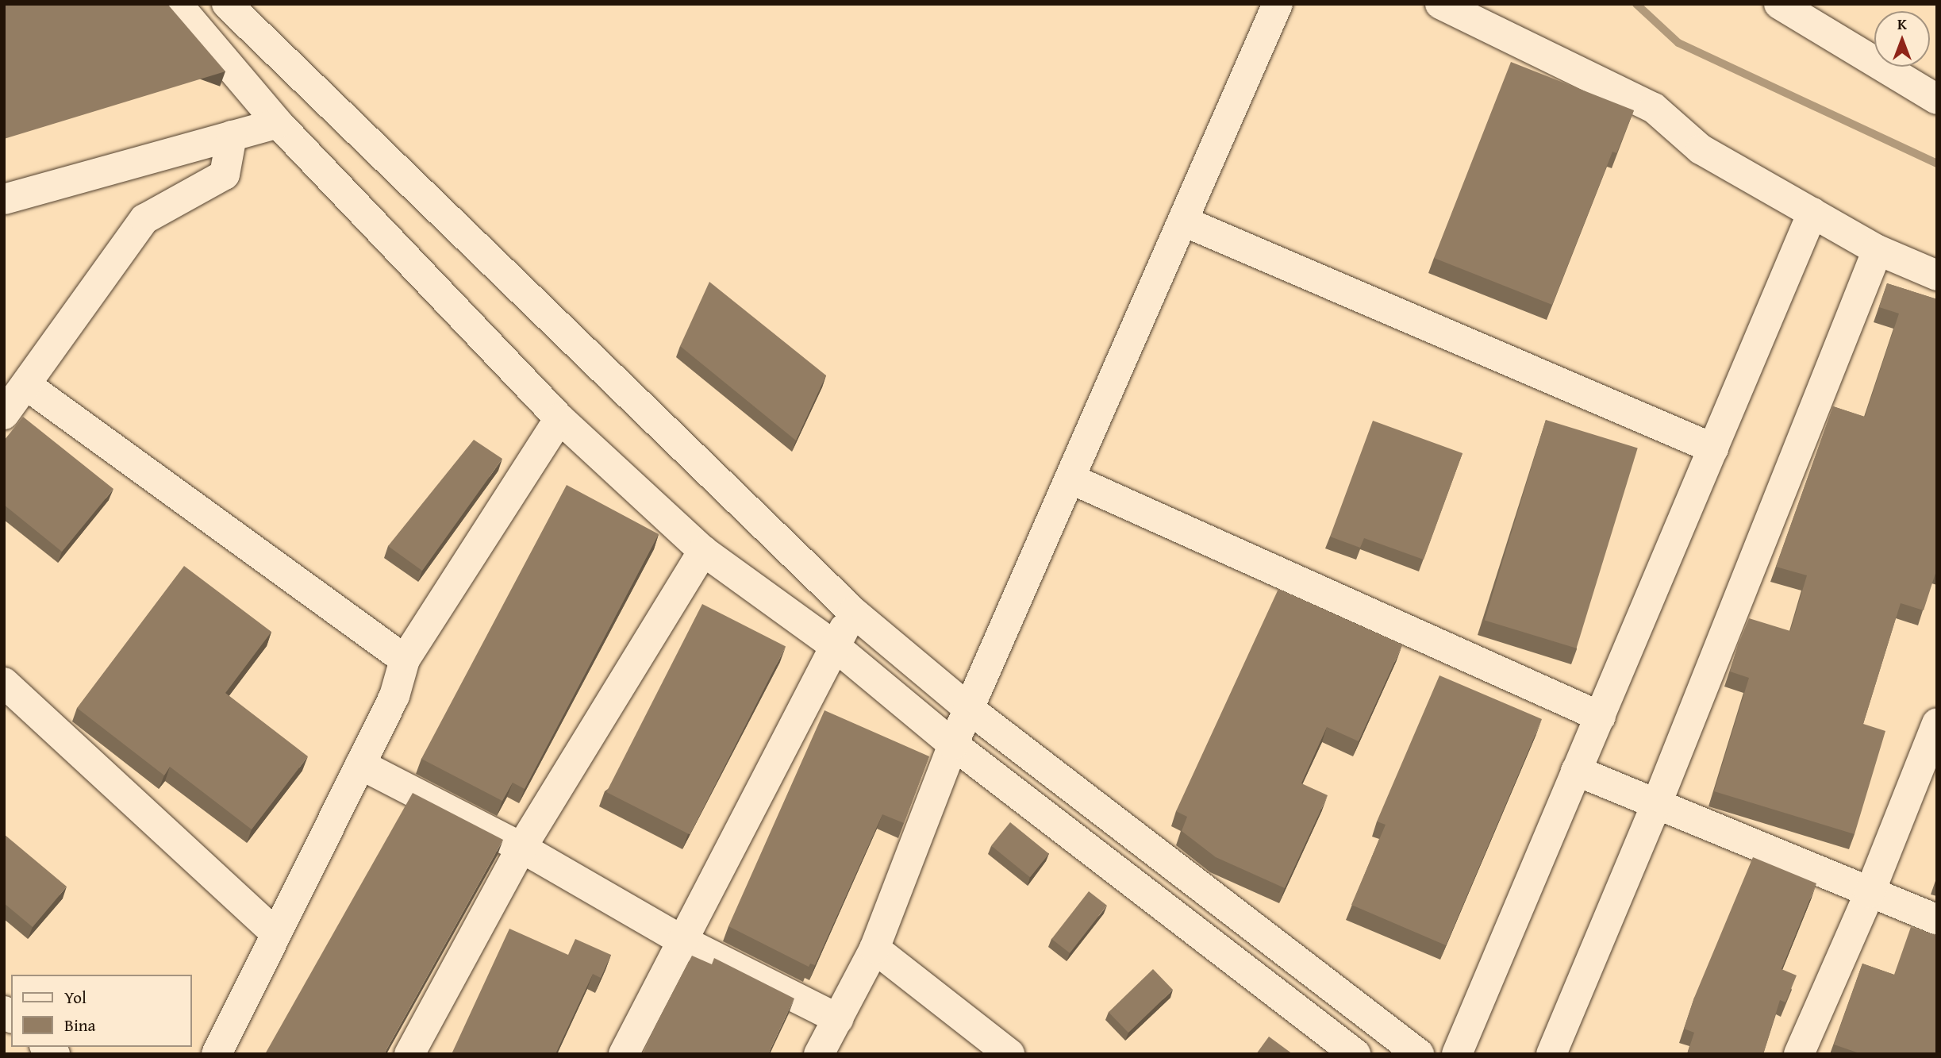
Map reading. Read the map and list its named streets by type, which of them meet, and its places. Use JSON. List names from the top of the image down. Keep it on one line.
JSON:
{"legend":["Yol","Bina"],"north":"top"}
